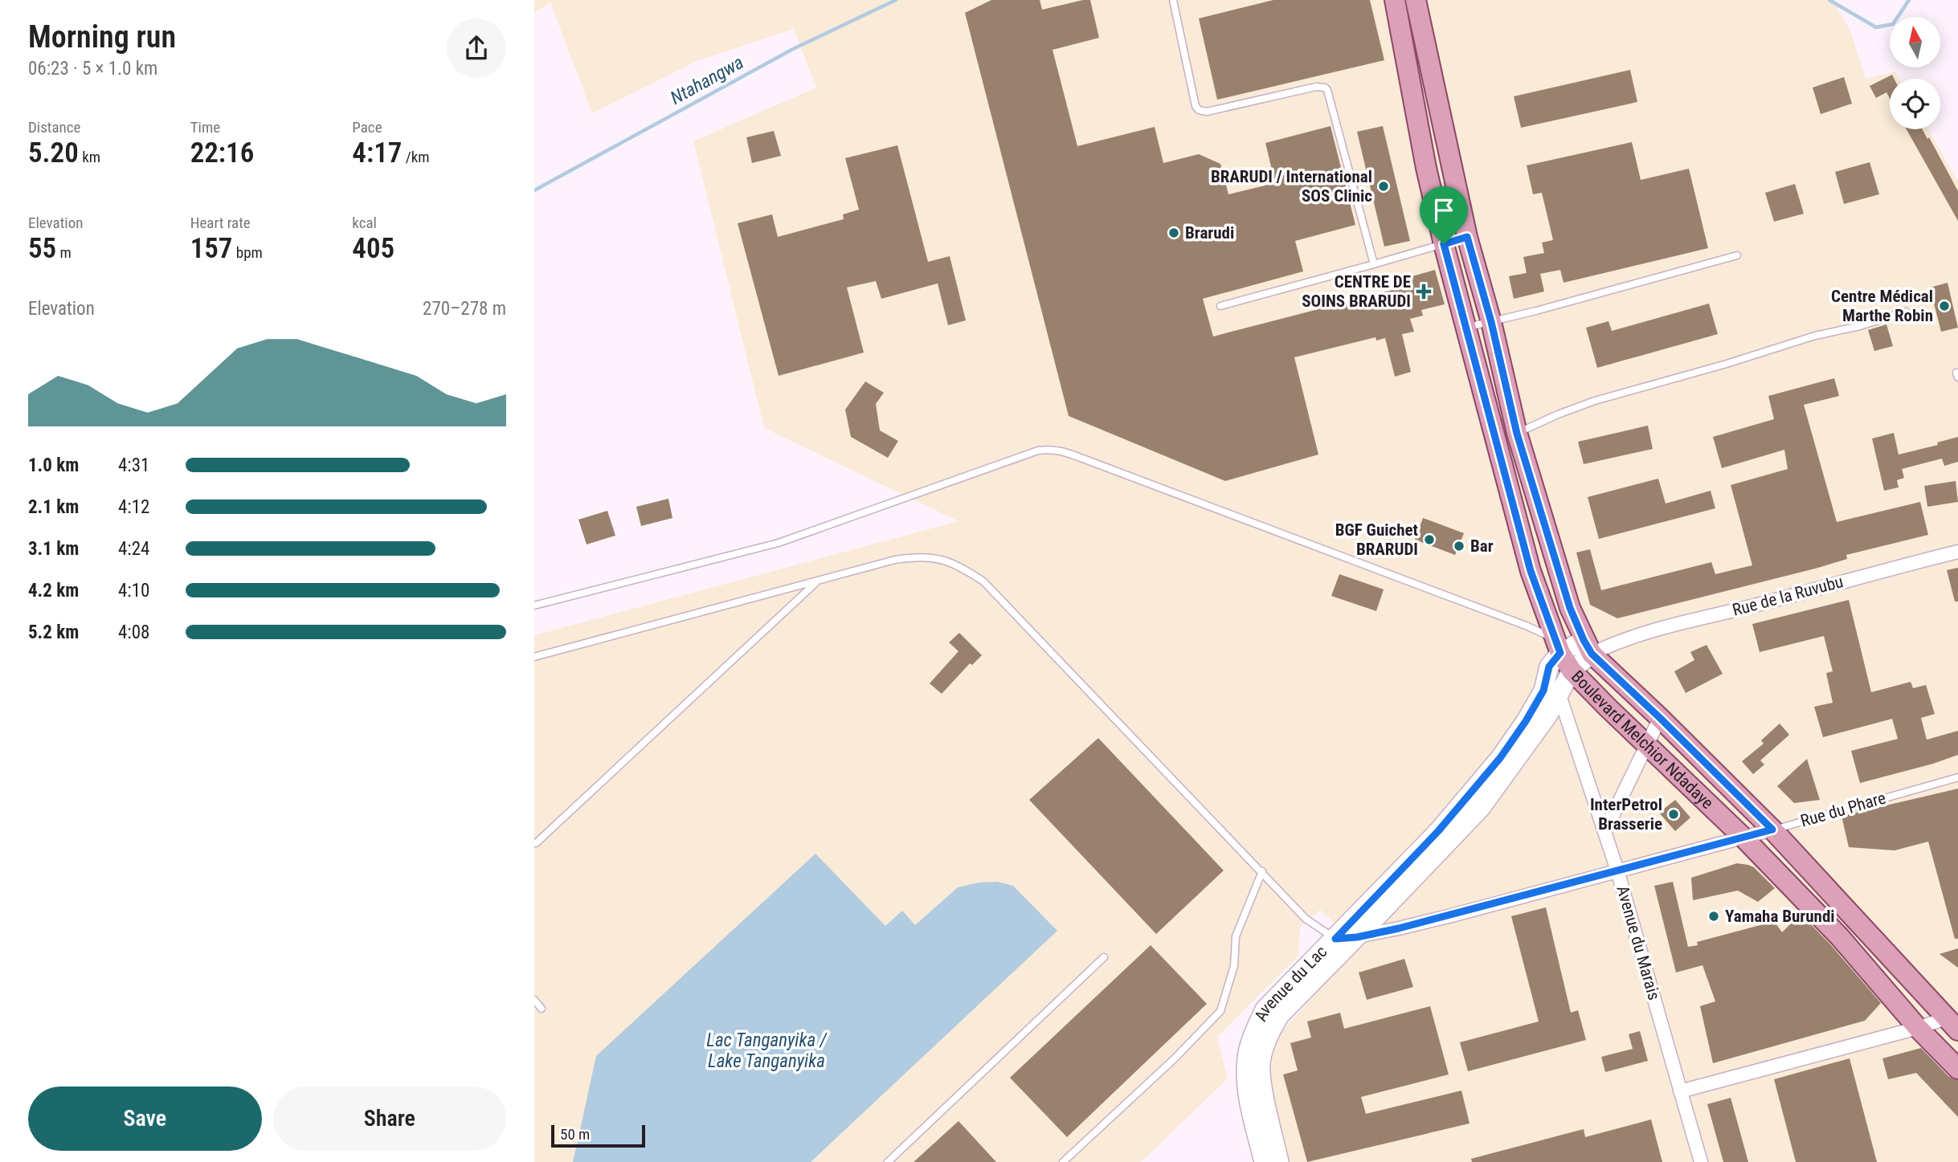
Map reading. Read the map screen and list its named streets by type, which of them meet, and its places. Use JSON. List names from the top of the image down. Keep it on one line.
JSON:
{"streets":{"main road":["Boulevard Melchior Ndadaye","Avenue du Lac"],"street":["Rue de la Ruvubu","Rue du Phare","Avenue du Marais"]},"crossings":[["Rue de la Ruvubu","Boulevard Melchior Ndadaye"],["Boulevard Melchior Ndadaye","Rue du Phare"],["Boulevard Melchior Ndadaye","Avenue du Lac"],["Rue du Phare","Avenue du Marais"],["Rue du Phare","Avenue du Lac"],["Avenue du Marais","Avenue du Lac"]],"water":["Ntahangwa","Lac Tanganyika / Lake Tanganyika"],"places":{"other":["BRARUDI / International SOS Clinic","Brarudi","Centre Médical Marthe Robin","BGF Guichet BRARUDI","Bar","InterPetrol Brasserie","Yamaha Burundi"],"health":["CENTRE DE SOINS BRARUDI"]},"scale_bar":"50 m","north":"top","page":{"heading":["Morning run","06:23 · 5 × 1.0 km"],"stats":[["Distance","5.20 km"],["Time","22:16"],["Pace","4:17 /km"],["Elevation","55 m"],["Heart rate","157 bpm"],["kcal","405"]],"chart":["Elevation","270–278 m"],"list":[{"name":"1.0 km","note":"4:31"},{"name":"2.1 km","note":"4:12"},{"name":"3.1 km","note":"4:24"},{"name":"4.2 km","note":"4:10"},{"name":"5.2 km","note":"4:08"}],"buttons":["Save","Share"],"scale":"50 m"}}
